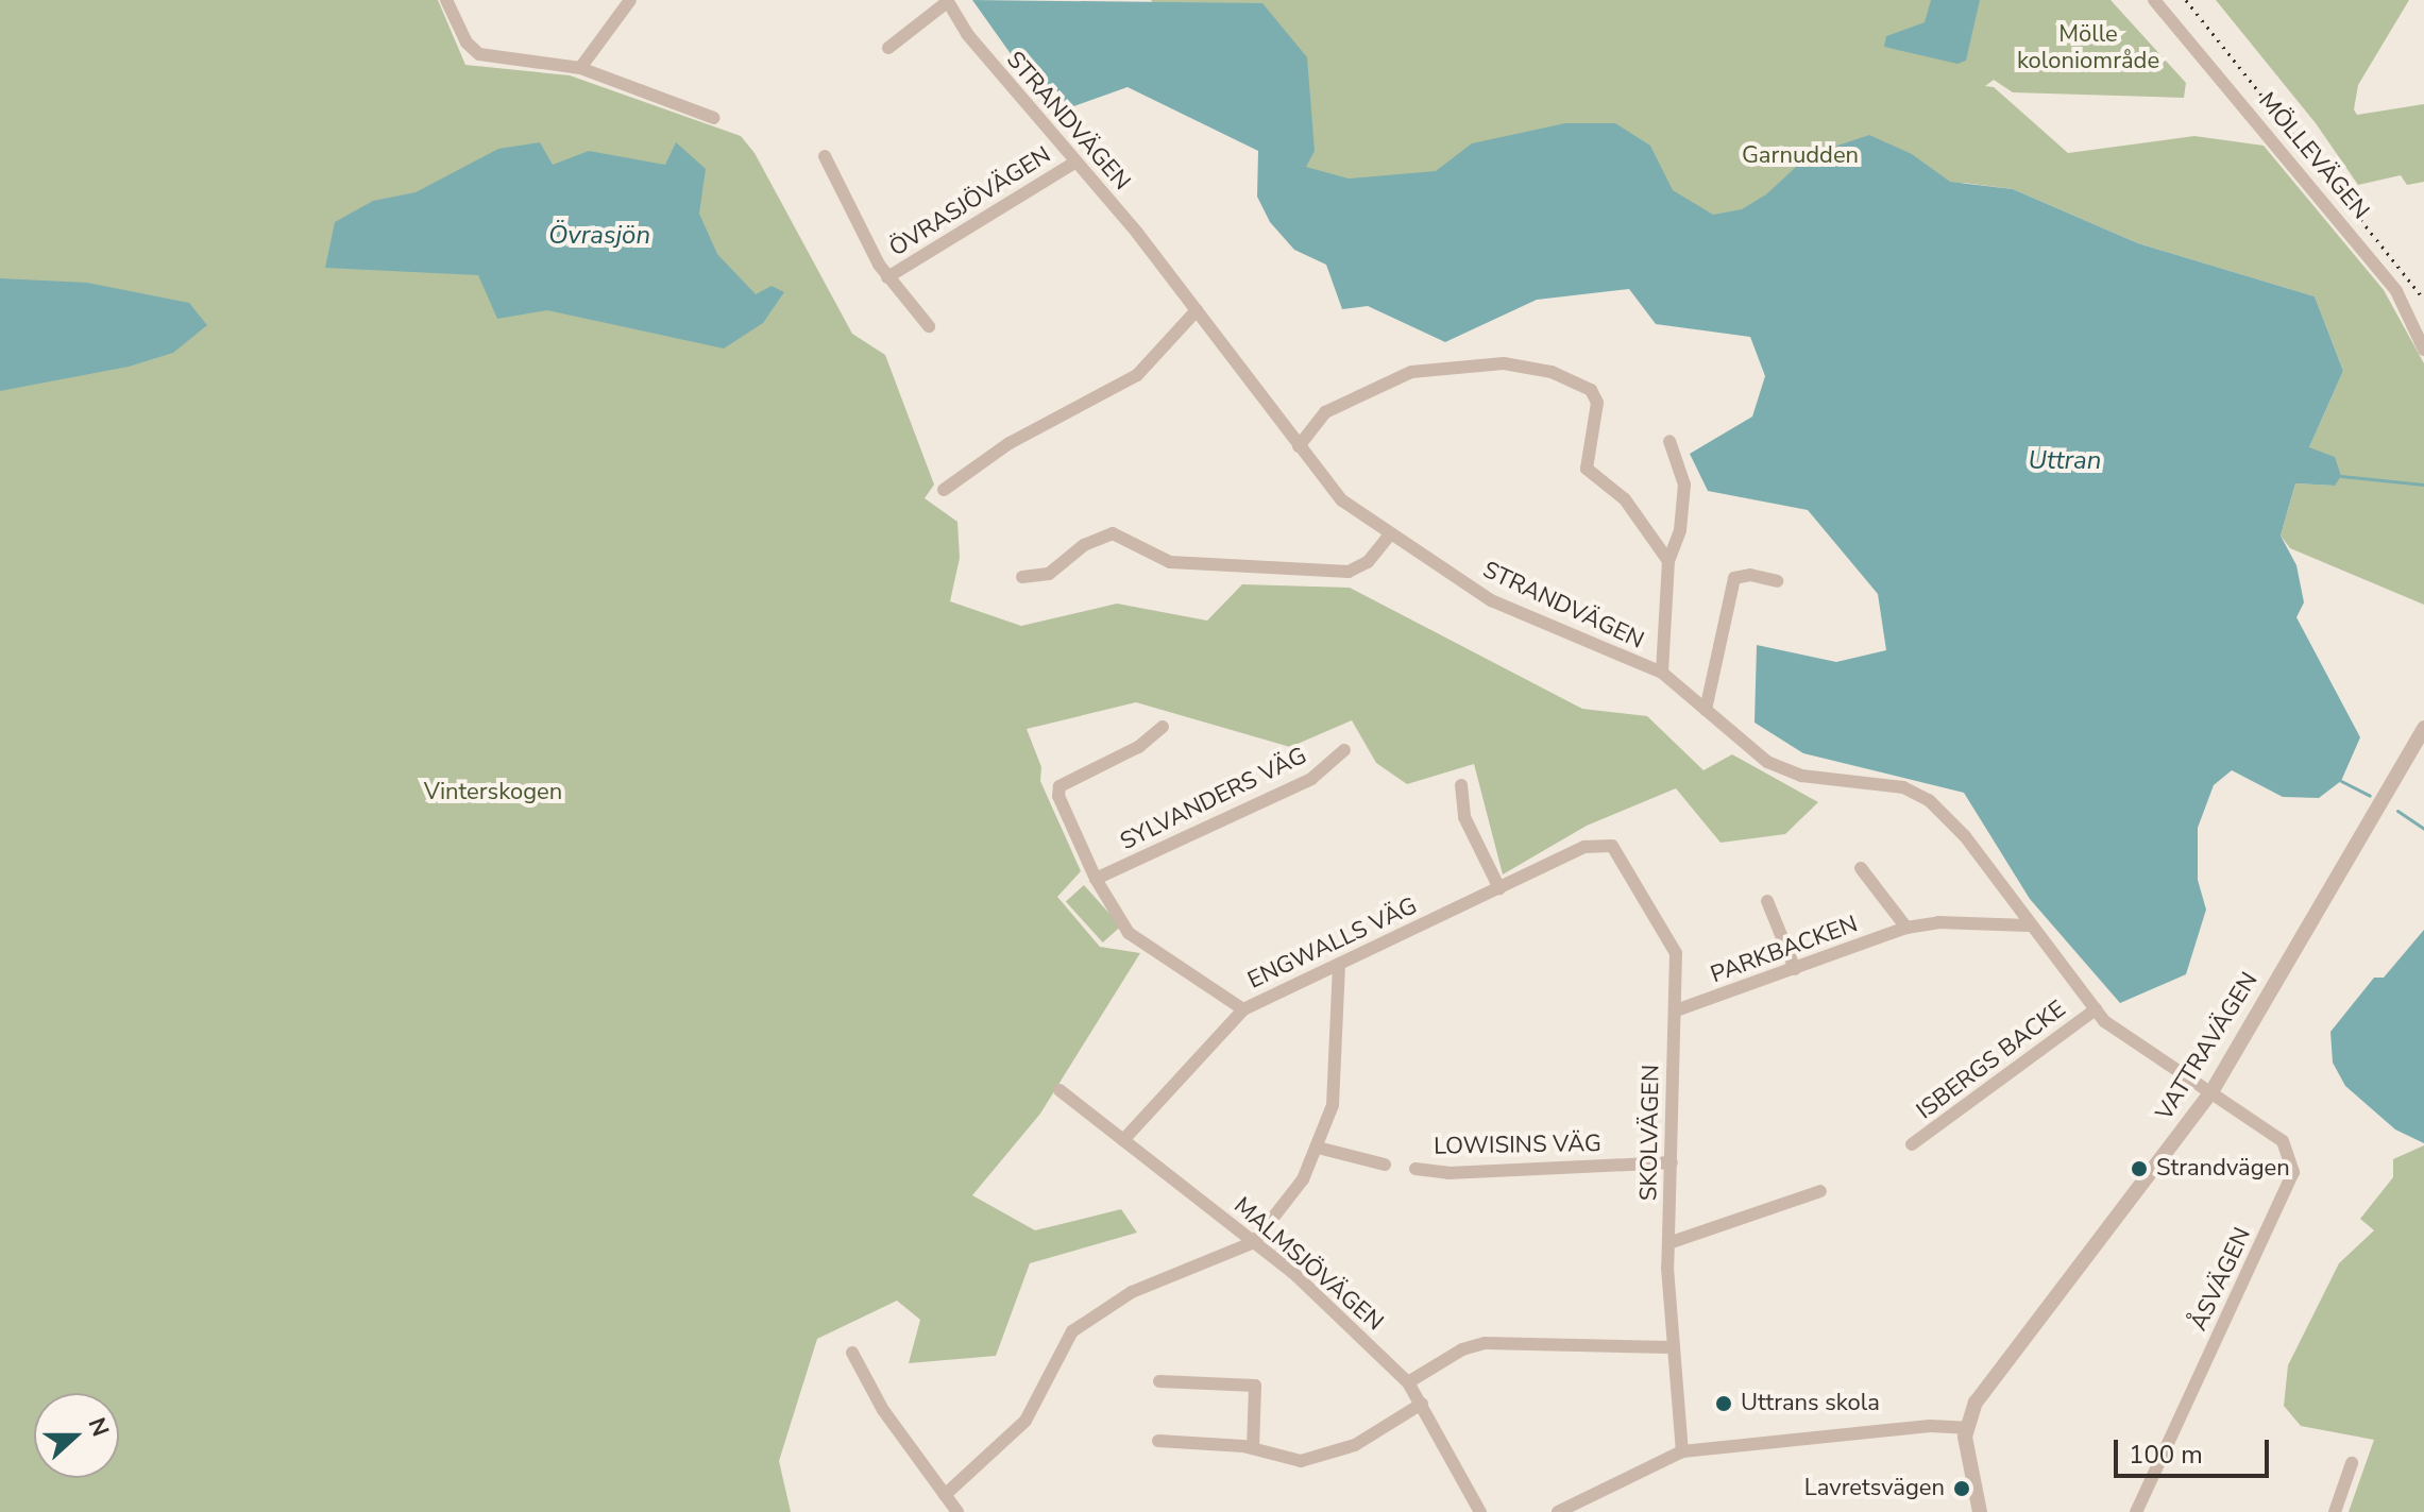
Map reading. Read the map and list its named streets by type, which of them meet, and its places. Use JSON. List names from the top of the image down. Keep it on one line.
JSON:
{"streets":{"street":["STRANDVÄGEN","MÖLLEVÄGEN","ÖVRASJÖVÄGEN","SYLVANDERS VÄG","ENGWALLS VÄG","PARKBACKEN","VATTRAVÄGEN","ISBERGS BACKE","SKOLVÄGEN","LOWISINS VÄG","MALMSJÖVÄGEN","ÅSVÄGEN"]},"crossings":[["STRANDVÄGEN","ÖVRASJÖVÄGEN"],["STRANDVÄGEN","PARKBACKEN"],["STRANDVÄGEN","VATTRAVÄGEN"],["STRANDVÄGEN","ISBERGS BACKE"],["STRANDVÄGEN","ÅSVÄGEN"],["ENGWALLS VÄG","SKOLVÄGEN"],["ENGWALLS VÄG","MALMSJÖVÄGEN"],["PARKBACKEN","SKOLVÄGEN"],["VATTRAVÄGEN","ÅSVÄGEN"],["SKOLVÄGEN","LOWISINS VÄG"]],"water":["Övrasjön","Uttran"],"parks":["Mölle koloniområde","Garnudden","Vinterskogen"],"places":["Strandvägen","Uttrans skola","Lavretsvägen"],"scale_bar":"100 m","north":"right"}
